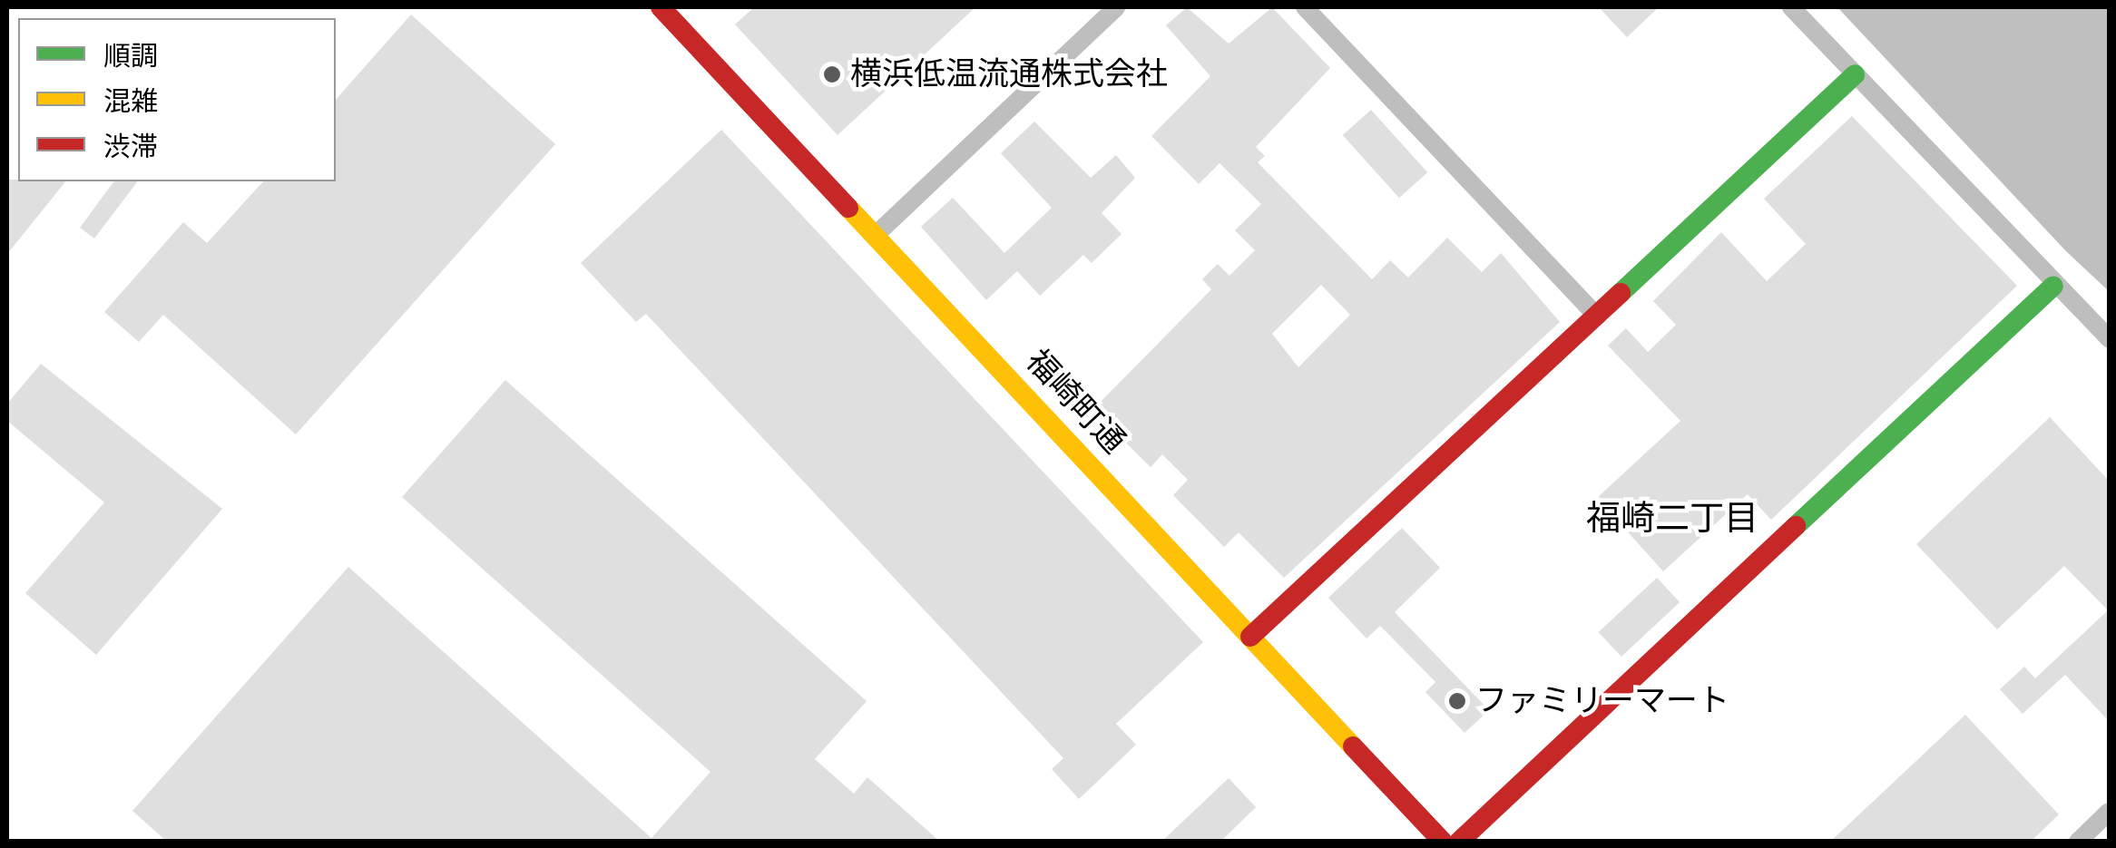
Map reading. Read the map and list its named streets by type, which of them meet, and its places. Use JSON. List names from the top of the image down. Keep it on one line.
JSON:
{"streets":{"street":["福崎町通"]},"districts":["福崎二丁目"],"places":["横浜低温流通株式会社","ファミリーマート"],"legend":["順調","混雑","渋滞"]}
